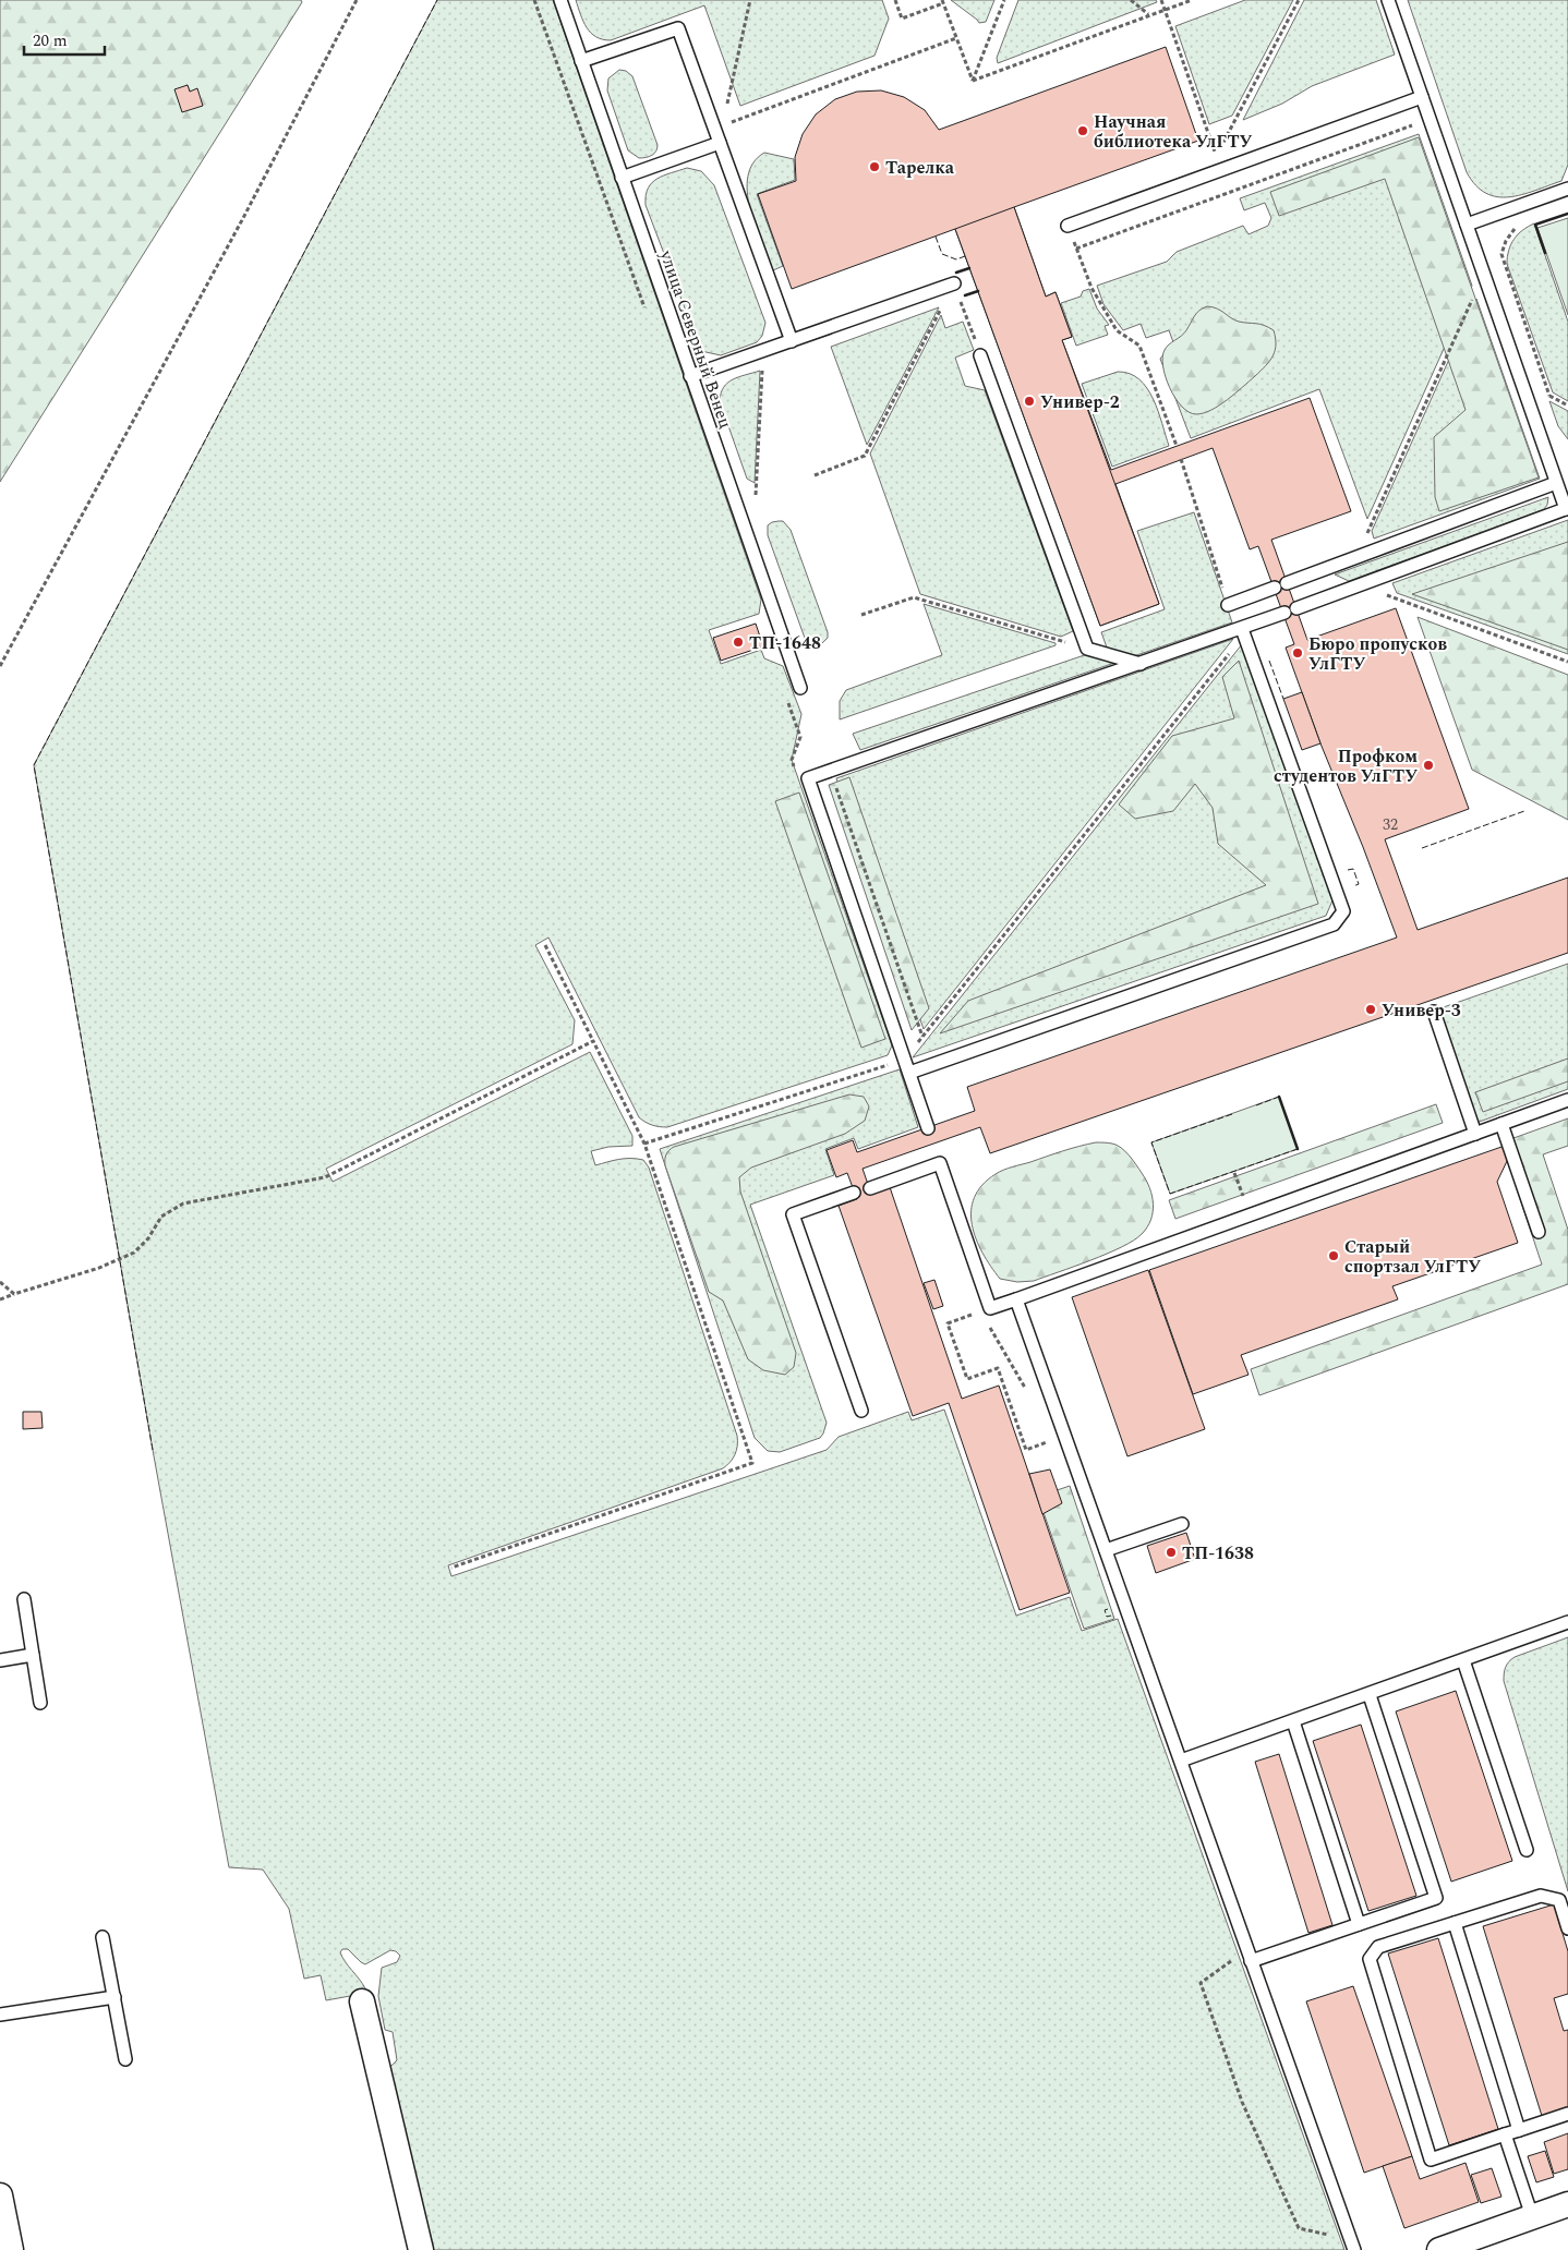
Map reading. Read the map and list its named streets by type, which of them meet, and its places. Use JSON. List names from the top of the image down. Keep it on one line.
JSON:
{"streets":{"lane":["улица Северный Венец"]},"places":["Научная библиотека УлГТУ","Тарелка","Универ-2","ТП-1648","Бюро пропусков УлГТУ","Профком студентов УлГТУ","Универ-3","Старый спортзал УлГТУ","ТП-1638"],"house_numbers":["32"],"scale_bar":"20 m"}
